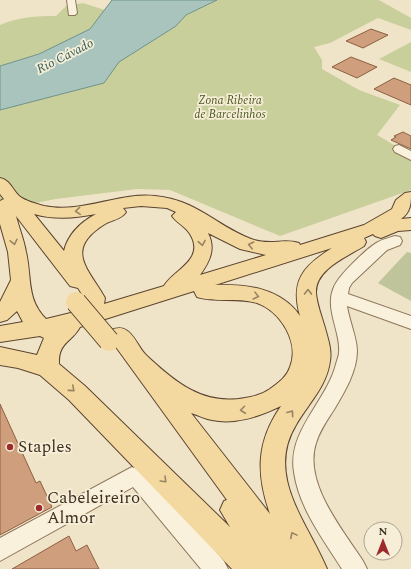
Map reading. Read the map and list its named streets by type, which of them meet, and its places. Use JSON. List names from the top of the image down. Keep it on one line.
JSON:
{"water":["Rio Cávado"],"parks":["Zona Ribeira de Barcelinhos"],"places":["Staples","Cabeleireiro Almor"],"north":"top"}
